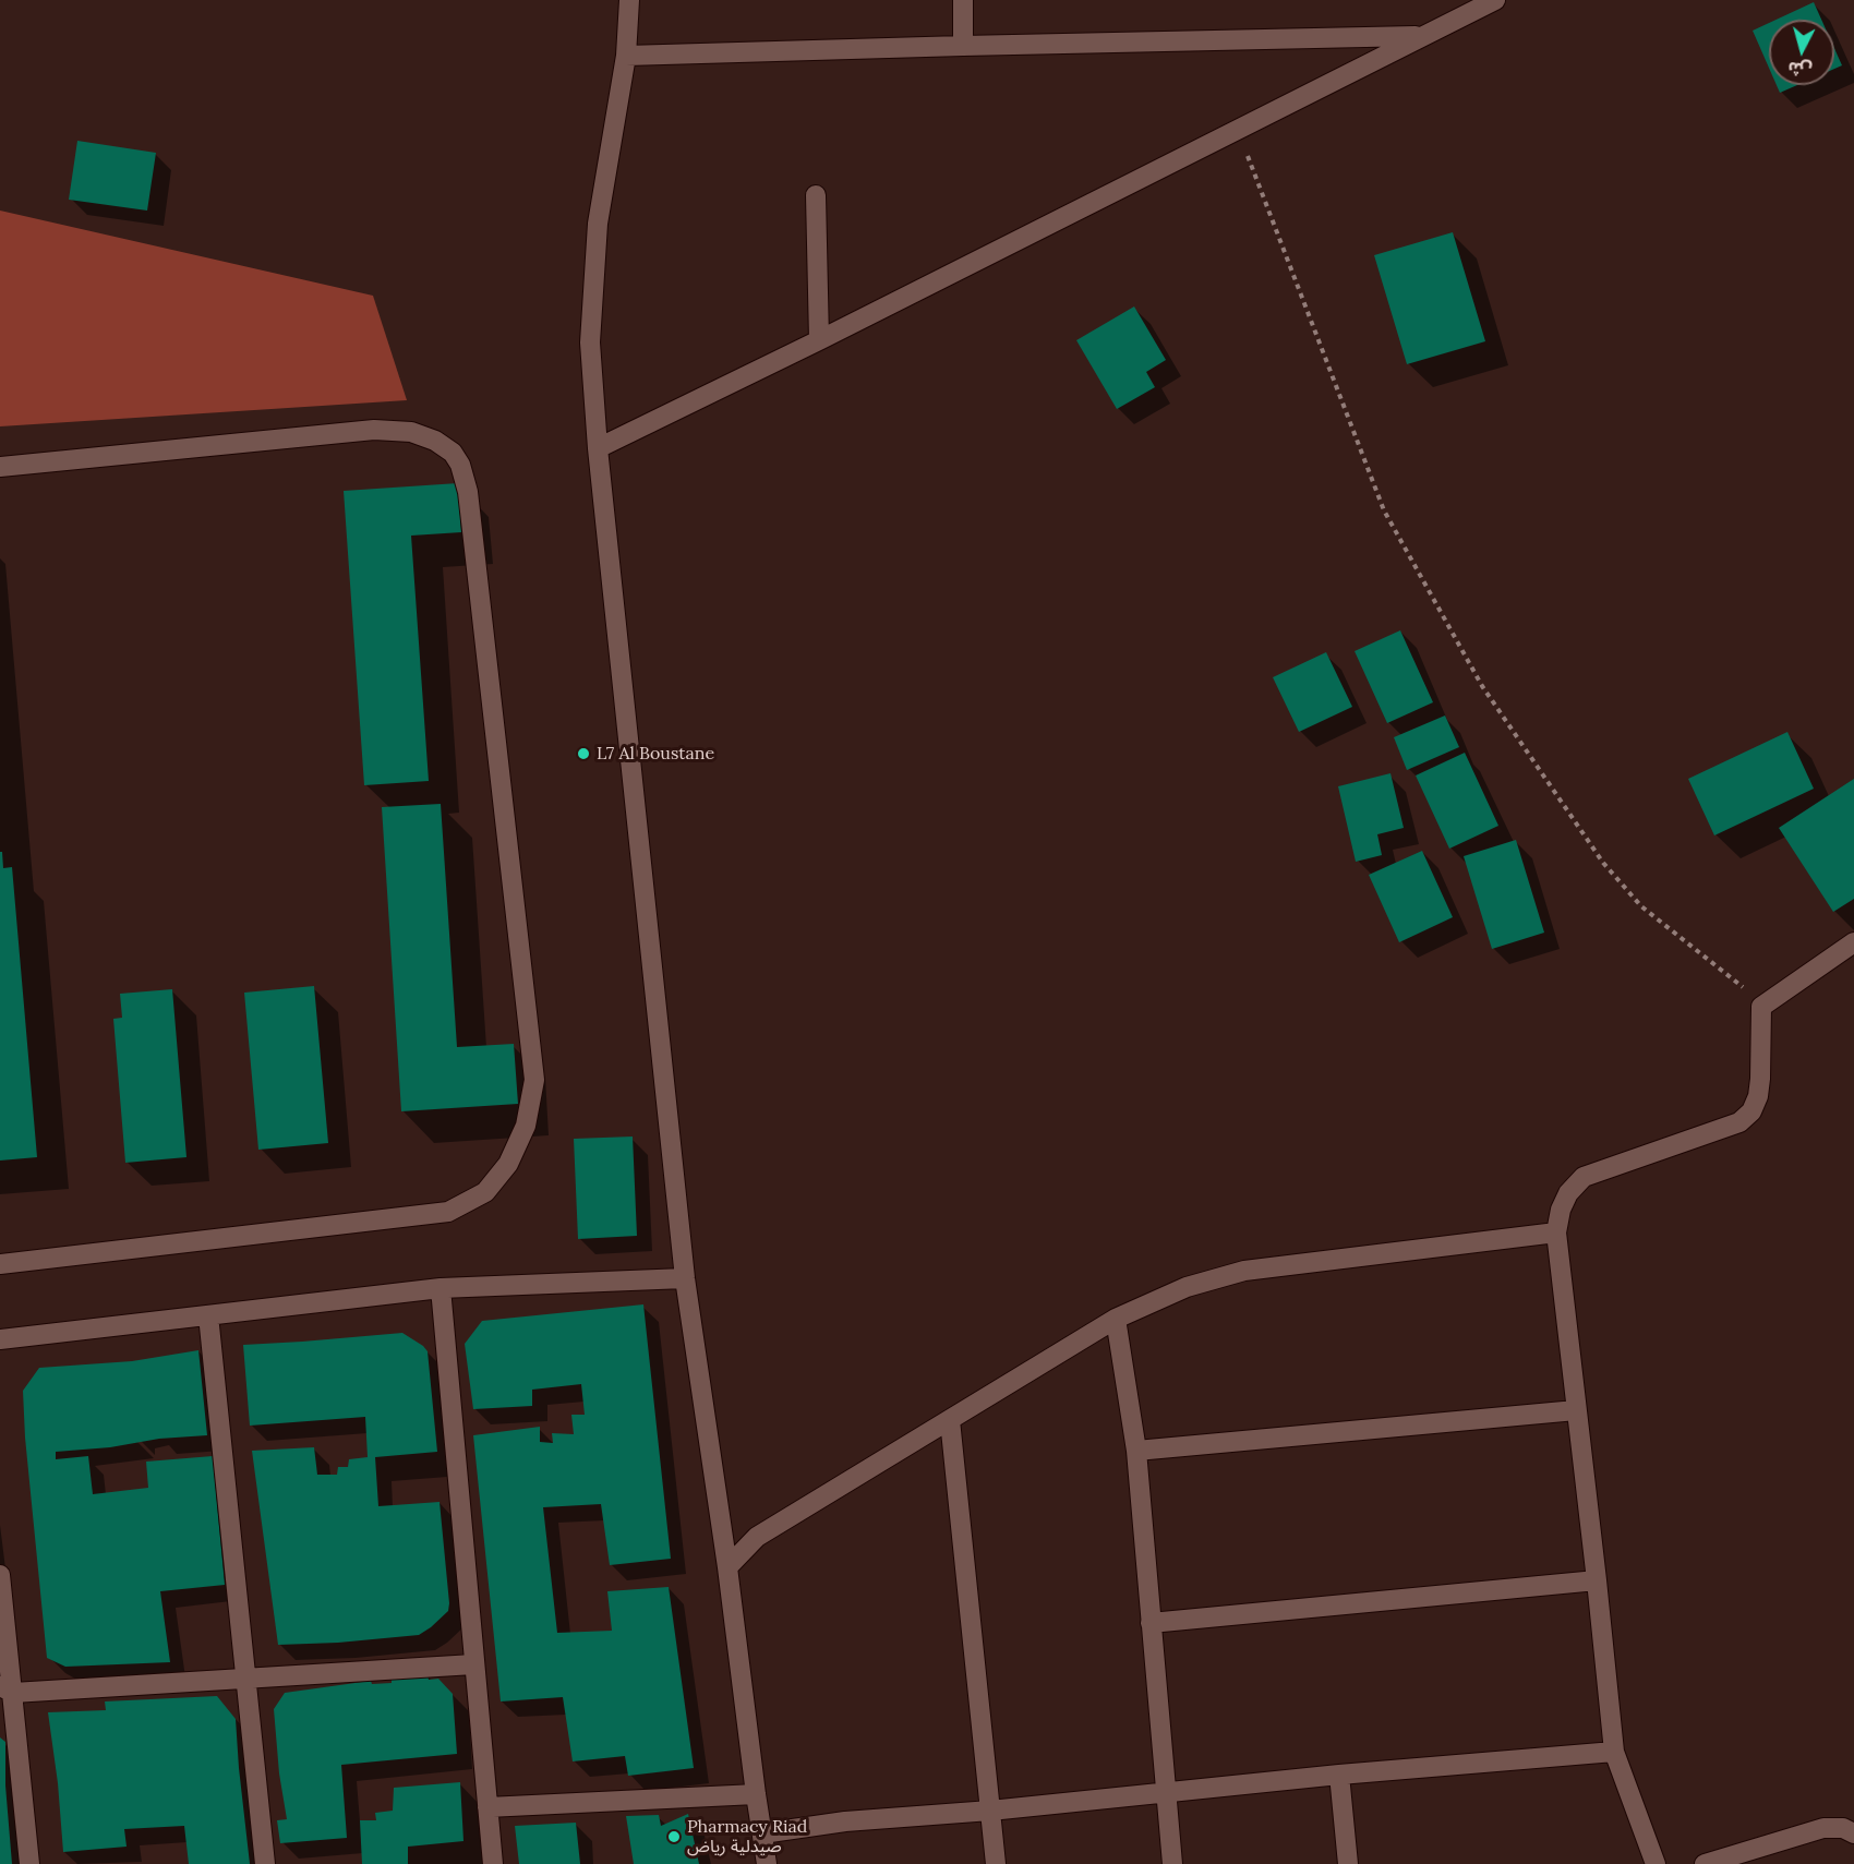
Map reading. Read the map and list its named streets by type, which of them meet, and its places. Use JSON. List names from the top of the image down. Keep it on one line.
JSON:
{"places":["L7 Al Boustane","Pharmacy Riad صيدلية رياض"],"north":"bottom"}
